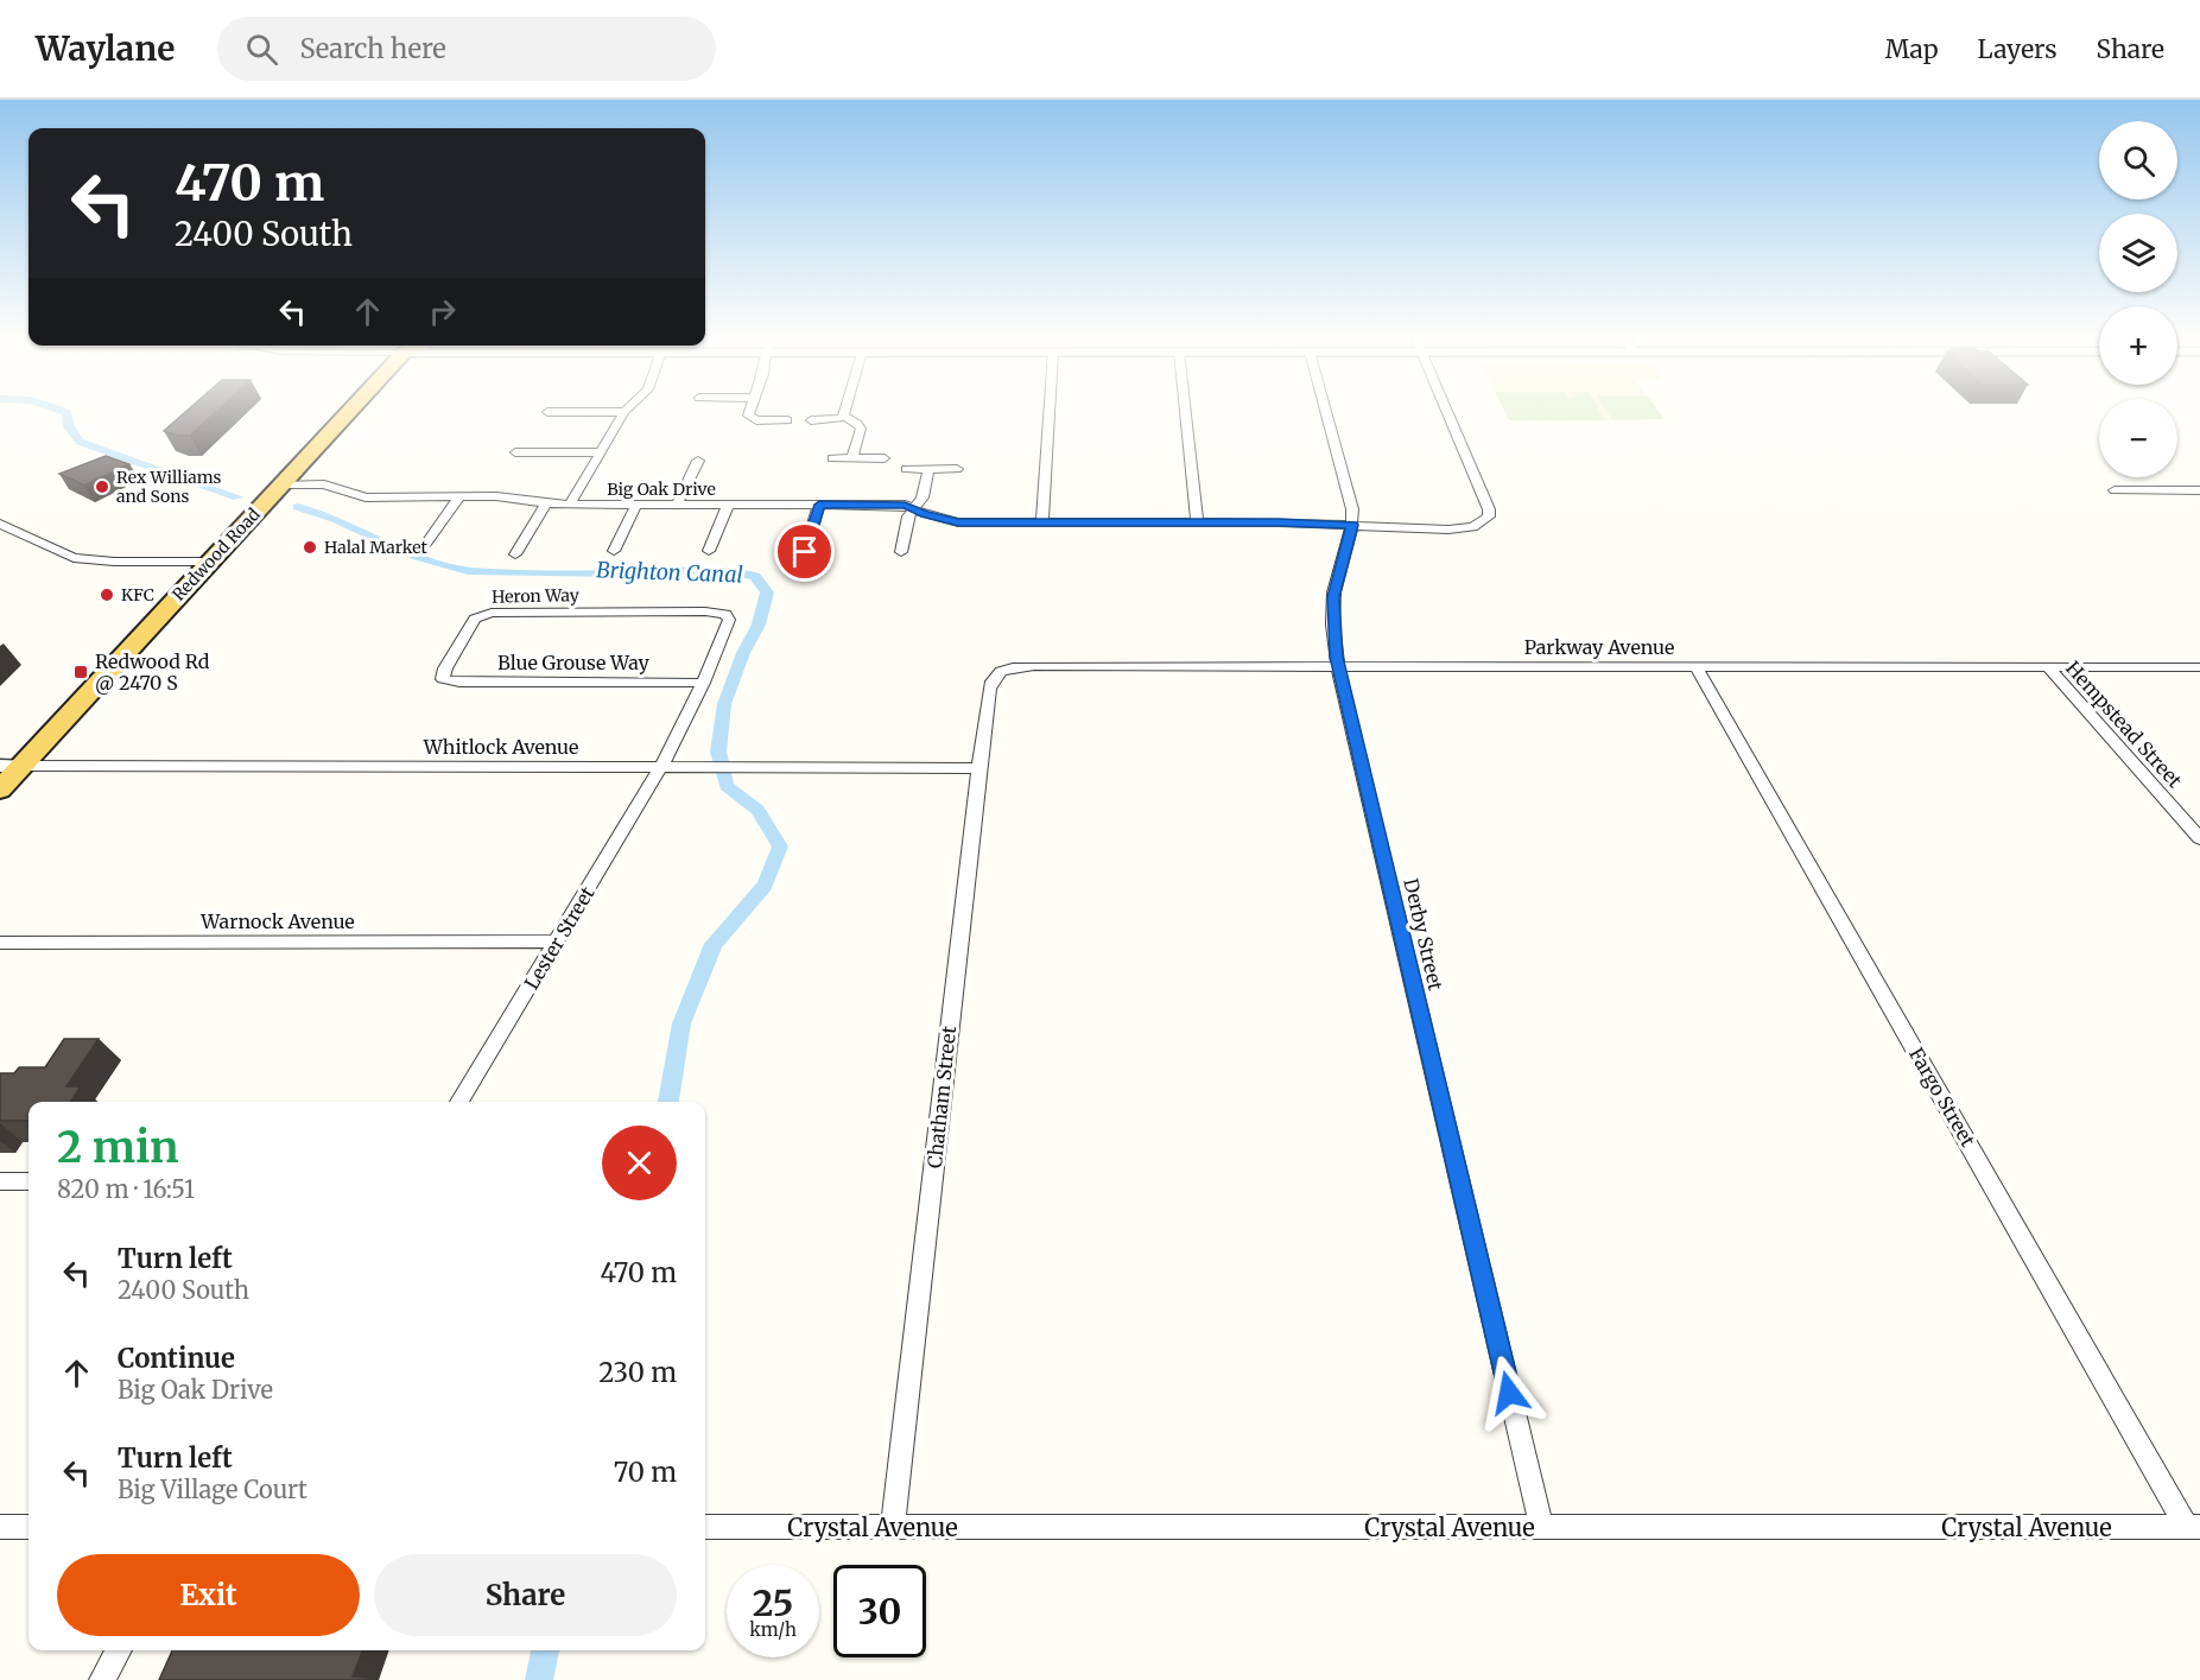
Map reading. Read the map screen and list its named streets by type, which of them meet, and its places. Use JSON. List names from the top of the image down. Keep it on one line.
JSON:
{"streets":{"main road":["Redwood Road"],"street":["Big Oak Drive","Heron Way","Parkway Avenue","Blue Grouse Way","Hempstead Street","Whitlock Avenue","Warnock Avenue","Derby Street","Lester Street","Chatham Street","Fargo Street","Crystal Avenue"]},"crossings":[["Big Oak Drive","Redwood Road"],["Big Oak Drive","Derby Street"],["Redwood Road","Whitlock Avenue"],["Heron Way","Blue Grouse Way"],["Heron Way","Lester Street"],["Parkway Avenue","Hempstead Street"],["Parkway Avenue","Derby Street"],["Parkway Avenue","Chatham Street"],["Parkway Avenue","Fargo Street"],["Blue Grouse Way","Lester Street"],["Whitlock Avenue","Lester Street"],["Whitlock Avenue","Chatham Street"],["Warnock Avenue","Lester Street"],["Derby Street","Crystal Avenue"],["Chatham Street","Crystal Avenue"],["Fargo Street","Crystal Avenue"]],"water":["Brighton Canal"],"places":{"other":["Rex Williams and Sons","Halal Market","KFC"],"transit":["Redwood Rd @ 2470 S"]},"page":{"header":"Waylane","search":"Search here","nav":["Map","Layers","Share"],"map_buttons":["+","−"],"turn":["470 m","2400 South"],"heading":["2 min","820 m · 16:51"],"list":[{"name":"Turn left","note":"2400 South","value":"470 m"},{"name":"Continue","note":"Big Oak Drive","value":"230 m"},{"name":"Turn left","note":"Big Village Court","value":"70 m"}],"buttons":["Exit","Share"],"speed":"25 km/h","limit":"30"}}
